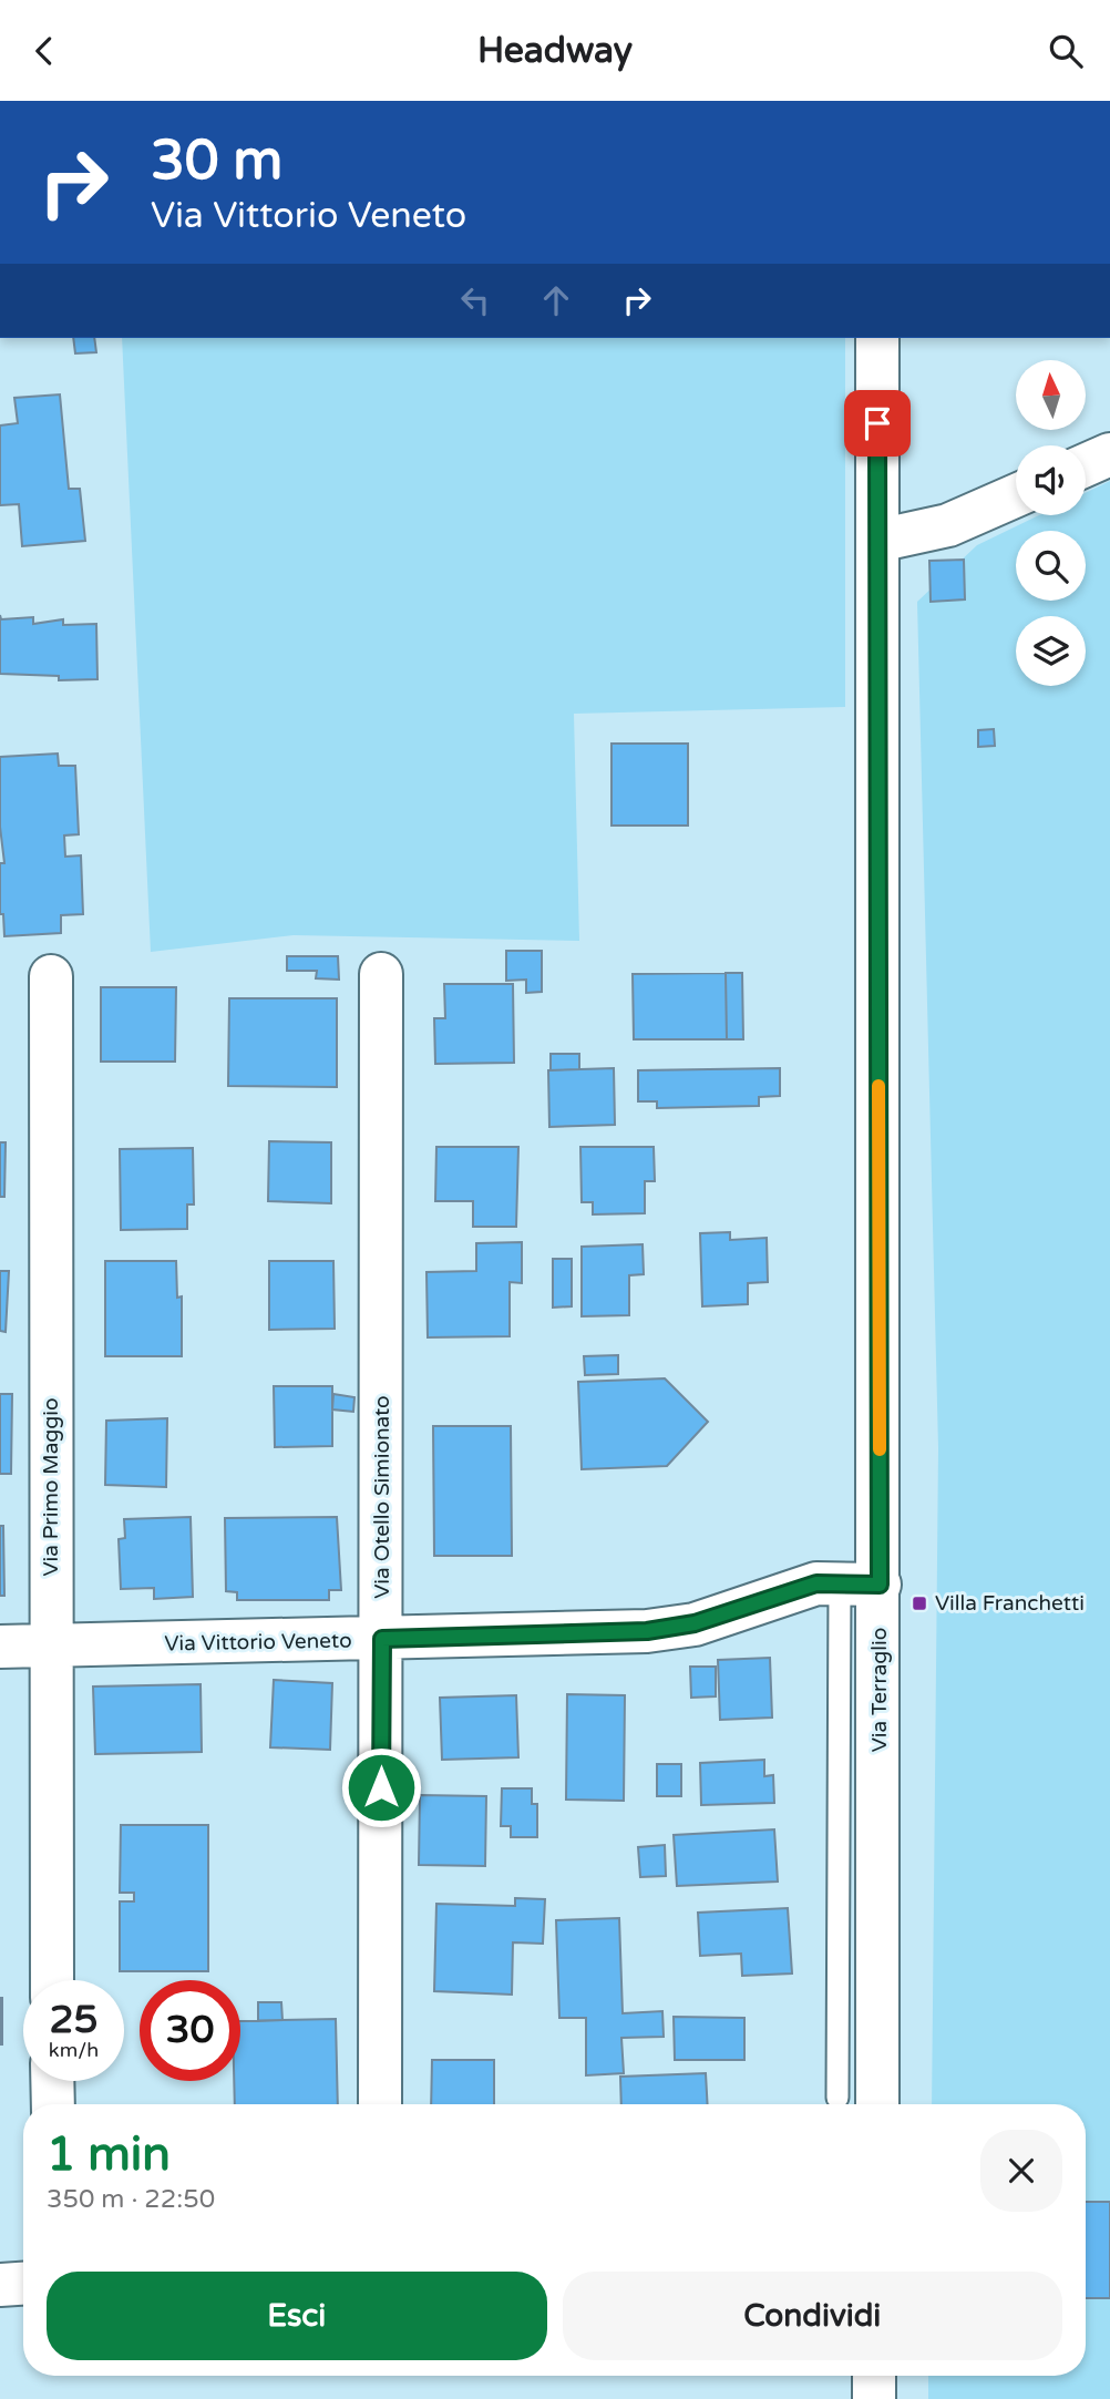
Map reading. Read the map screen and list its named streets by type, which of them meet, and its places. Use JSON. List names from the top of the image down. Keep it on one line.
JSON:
{"streets":{"street":["Via Primo Maggio","Via Otello Simionato","Via Vittorio Veneto","Via Terraglio"]},"crossings":[["Via Primo Maggio","Via Vittorio Veneto"],["Via Otello Simionato","Via Vittorio Veneto"],["Via Vittorio Veneto","Via Terraglio"]],"places":{"transit":["Villa Franchetti"]},"north":"top","page":{"header":"Headway","turn":["30 m","Via Vittorio Veneto"],"speed":"25 km/h","limit":"30","heading":["1 min","350 m · 22:50"],"buttons":["Esci","Condividi"]}}
